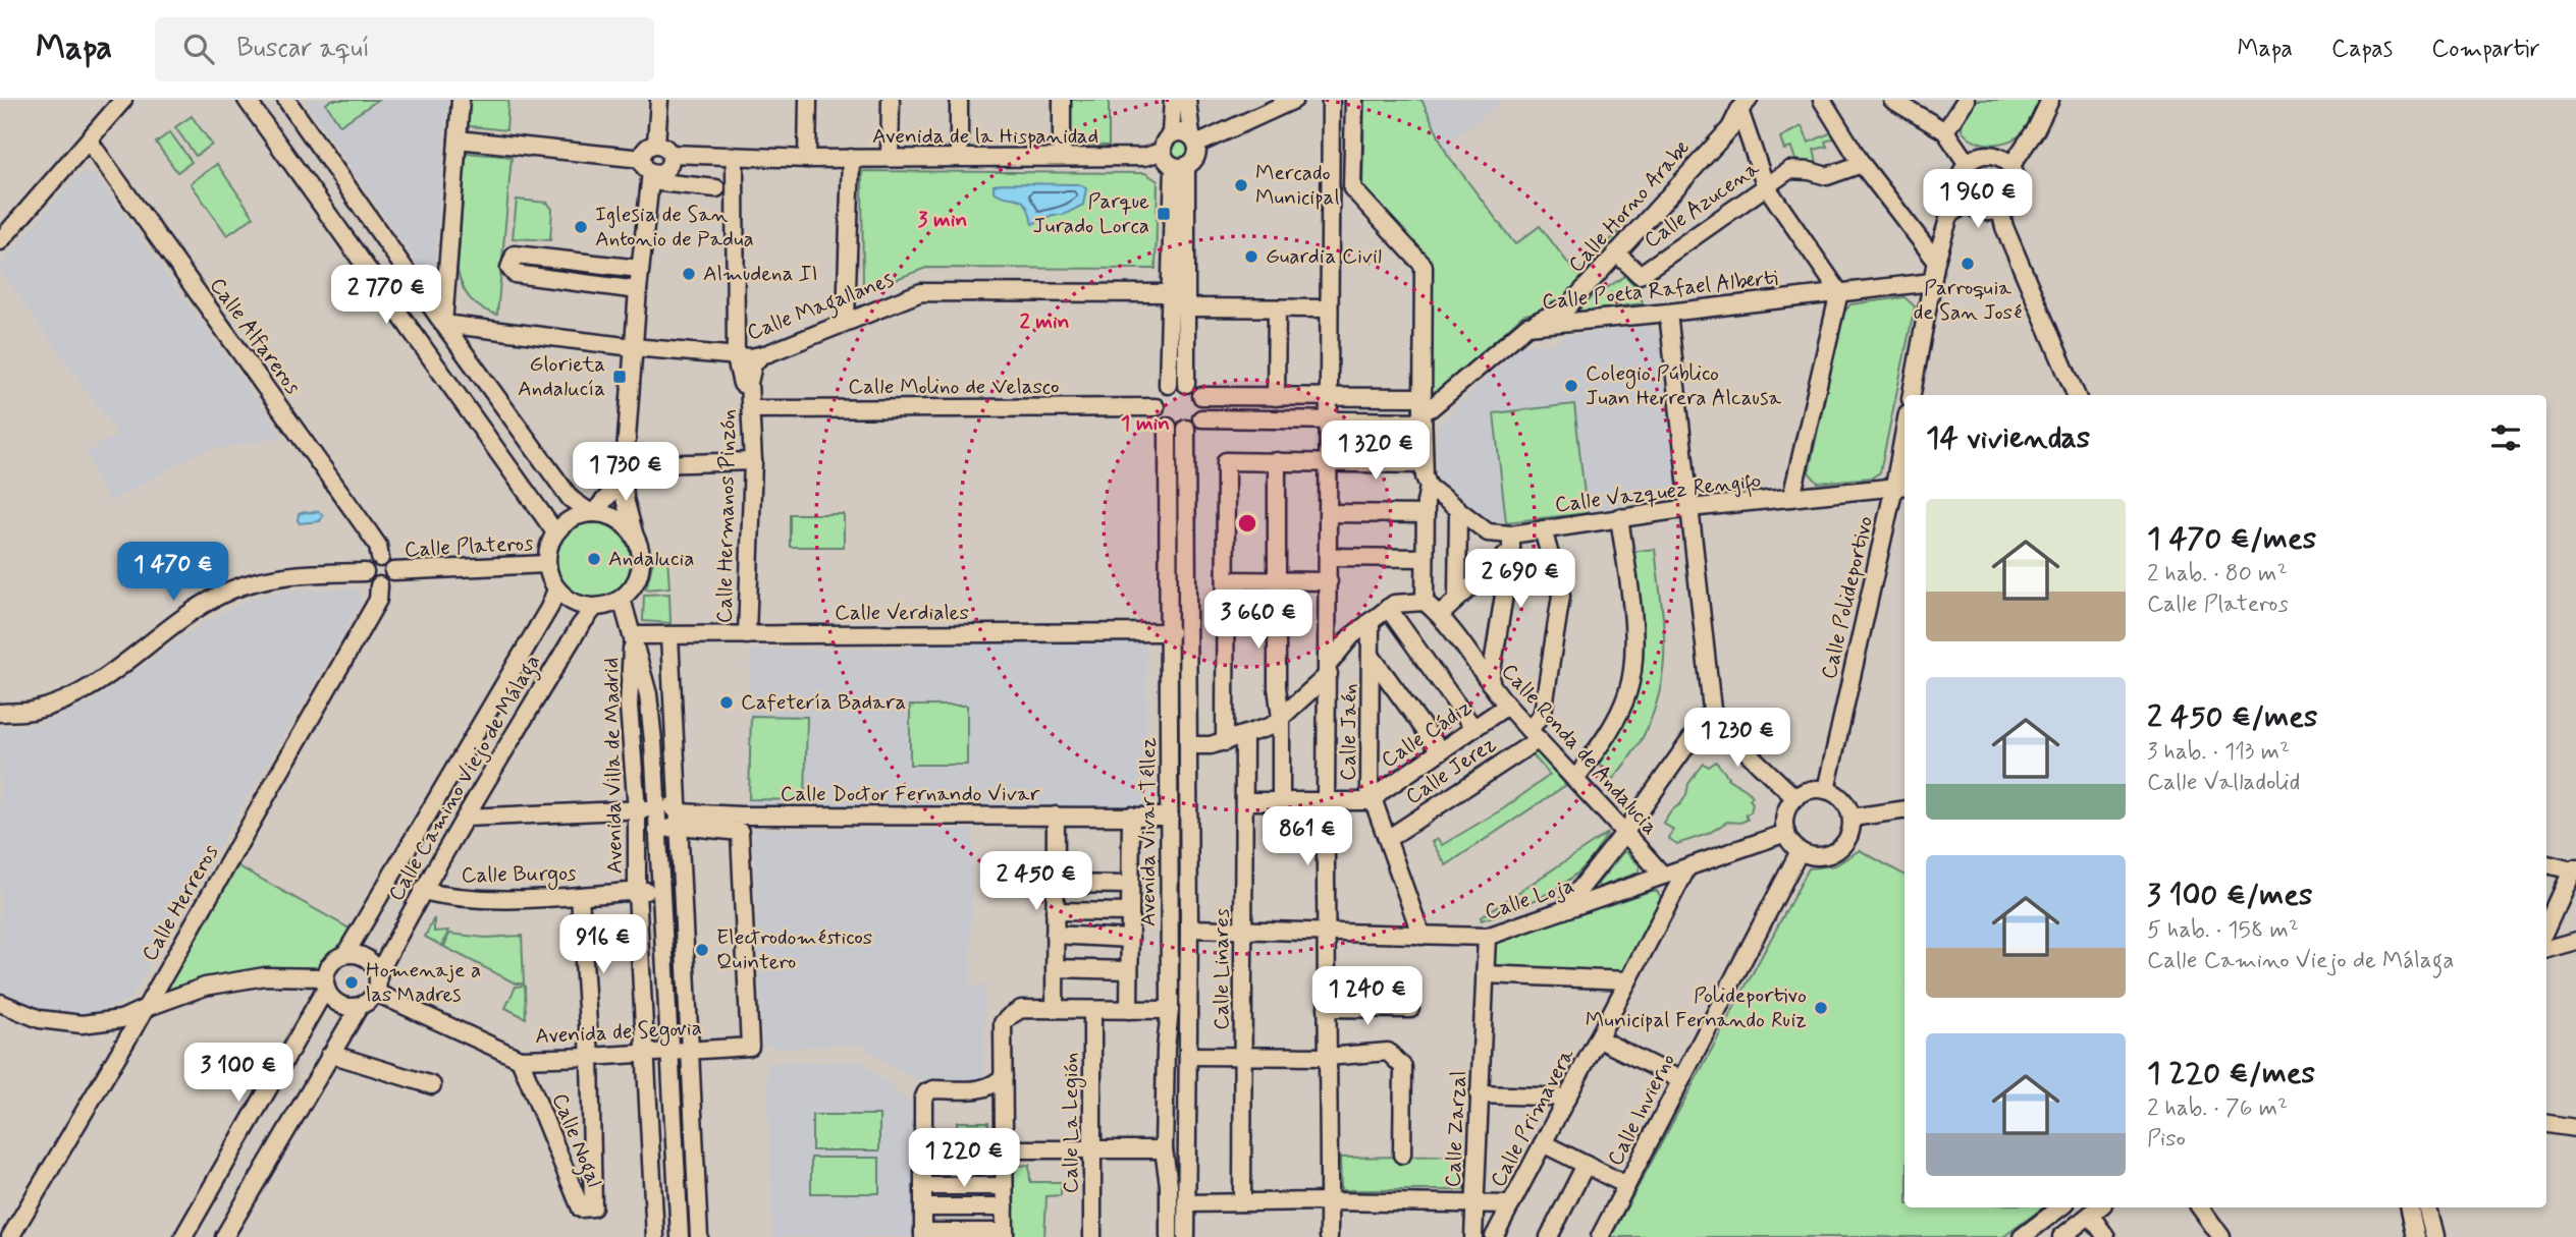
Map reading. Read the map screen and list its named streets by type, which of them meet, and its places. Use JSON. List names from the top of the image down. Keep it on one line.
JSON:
{"streets":{"street":["Avenida de la Hispanidad","Calle Azucena","Calle Horno Arabe","Calle Poeta Rafael Alberti","Calle Magallanes","Calle Alfareros","Calle Molino de Velasco","Calle Vazquez Rengifo","Calle Hermanos Pinzón","Calle Plateros","Calle Polideportivo","Calle Verdiales","Calle Jaén","Calle Cádiz","Calle Ronda de Andalucia","Avenida Villa de Madrid","Calle Jerez","Calle Camino Viejo de Málaga","Calle Doctor Fernando Vivar","Avenida Vivar Téllez","Calle Burgos","Calle Loja","Calle Herreros","Calle Linares","Avenida de Segovia","Calle Invierno","Calle Primavera","Calle La Legión","Calle Zarzal","Calle Nogal"]},"crossings":[["Avenida de la Hispanidad","Calle Hermanos Pinzón"],["Calle Azucena","Calle Horno Arabe"],["Calle Horno Arabe","Calle Poeta Rafael Alberti"],["Calle Magallanes","Calle Hermanos Pinzón"],["Calle Alfareros","Calle Plateros"],["Calle Alfareros","Calle Herreros"],["Calle Molino de Velasco","Calle Hermanos Pinzón"],["Calle Molino de Velasco","Avenida Vivar Téllez"],["Calle Vazquez Rengifo","Calle Polideportivo"],["Calle Hermanos Pinzón","Calle Verdiales"],["Calle Plateros","Calle Camino Viejo de Málaga"],["Calle Plateros","Calle Herreros"],["Calle Polideportivo","Calle Loja"],["Calle Polideportivo","Calle Invierno"],["Calle Verdiales","Avenida Villa de Madrid"],["Calle Verdiales","Avenida Vivar Téllez"],["Calle Jaén","Calle Cádiz"],["Calle Cádiz","Calle Ronda de Andalucia"],["Calle Ronda de Andalucia","Calle Jerez"],["Calle Ronda de Andalucia","Calle Loja"],["Avenida Villa de Madrid","Calle Burgos"],["Avenida Villa de Madrid","Avenida de Segovia"],["Calle Camino Viejo de Málaga","Calle Burgos"],["Calle Camino Viejo de Málaga","Avenida de Segovia"],["Calle Doctor Fernando Vivar","Avenida Vivar Téllez"],["Calle Doctor Fernando Vivar","Avenida de Segovia"],["Avenida Vivar Téllez","Calle Loja"],["Calle Loja","Calle Linares"],["Calle Loja","Calle Invierno"],["Calle Loja","Calle Primavera"],["Calle Loja","Calle Zarzal"],["Avenida de Segovia","Calle Nogal"]],"places":{"other":["Mercado Municipal","Iglesia de San Antonio de Padua","Guardia Civil","Parroquia de San José","Almudena II","Colegio Público Juan Herrera Alcausa","Andalucia","Cafetería Badara","Electrodomésticos Quintero","Homenaje a las Madres","Polideportivo Municipal Fernando Ruiz"],"transit":["Parque Jurado Lorca","Glorieta Andalucía"]},"page":{"header":"Mapa","search":"Buscar aquí","nav":["Mapa","Capas","Compartir"],"price":["1 960 €","2 770 €","1 320 €","1 730 €","1 470 €","2 690 €","3 660 €","1 230 €","861 €","2 450 €","916 €","1 240 €","3 100 €","1 220 €"],"heading":"14 viviendas","list":[{"name":"1 470 €/mes","note":"2 hab. · 80 m² · Calle Plateros"},{"name":"2 450 €/mes","note":"3 hab. · 113 m² · Calle Valladolid"},{"name":"3 100 €/mes","note":"5 hab. · 158 m² · Calle Camino Viejo de Málaga"},{"name":"1 220 €/mes","note":"2 hab. · 76 m² · Piso"}]},"rings":["3 min","2 min","1 min"]}
